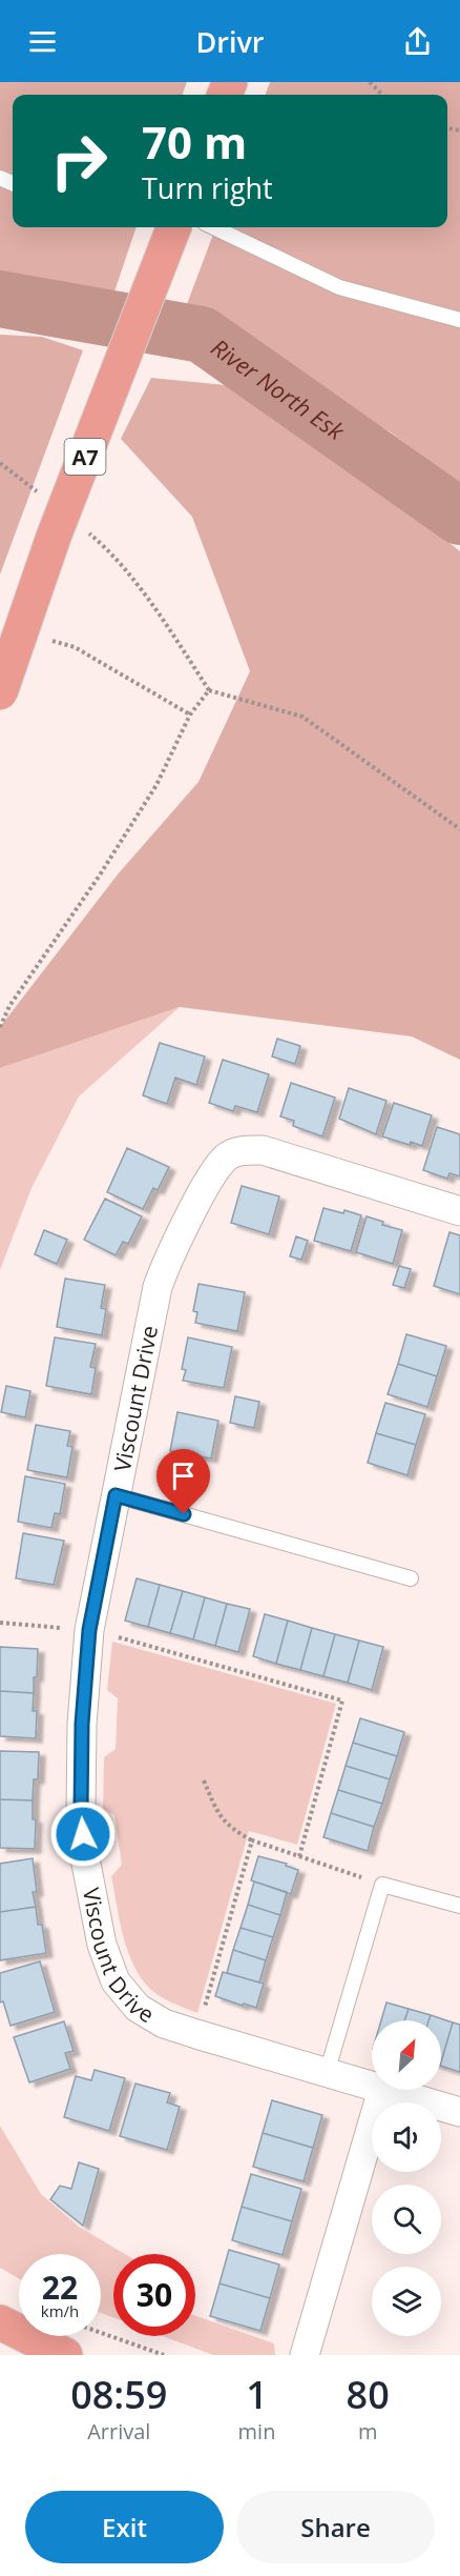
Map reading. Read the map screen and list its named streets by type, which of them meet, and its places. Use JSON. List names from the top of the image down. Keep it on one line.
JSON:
{"streets":{"main road":["A7"],"street":["Viscount Drive"]},"water":["River North Esk"],"north":"top right","page":{"header":"Drivr","turn":["70 m","Turn right"],"speed":"22 km/h","limit":"30","eta":["08:59","Arrival","1","min","80","m"],"buttons":["Exit","Share"]}}
